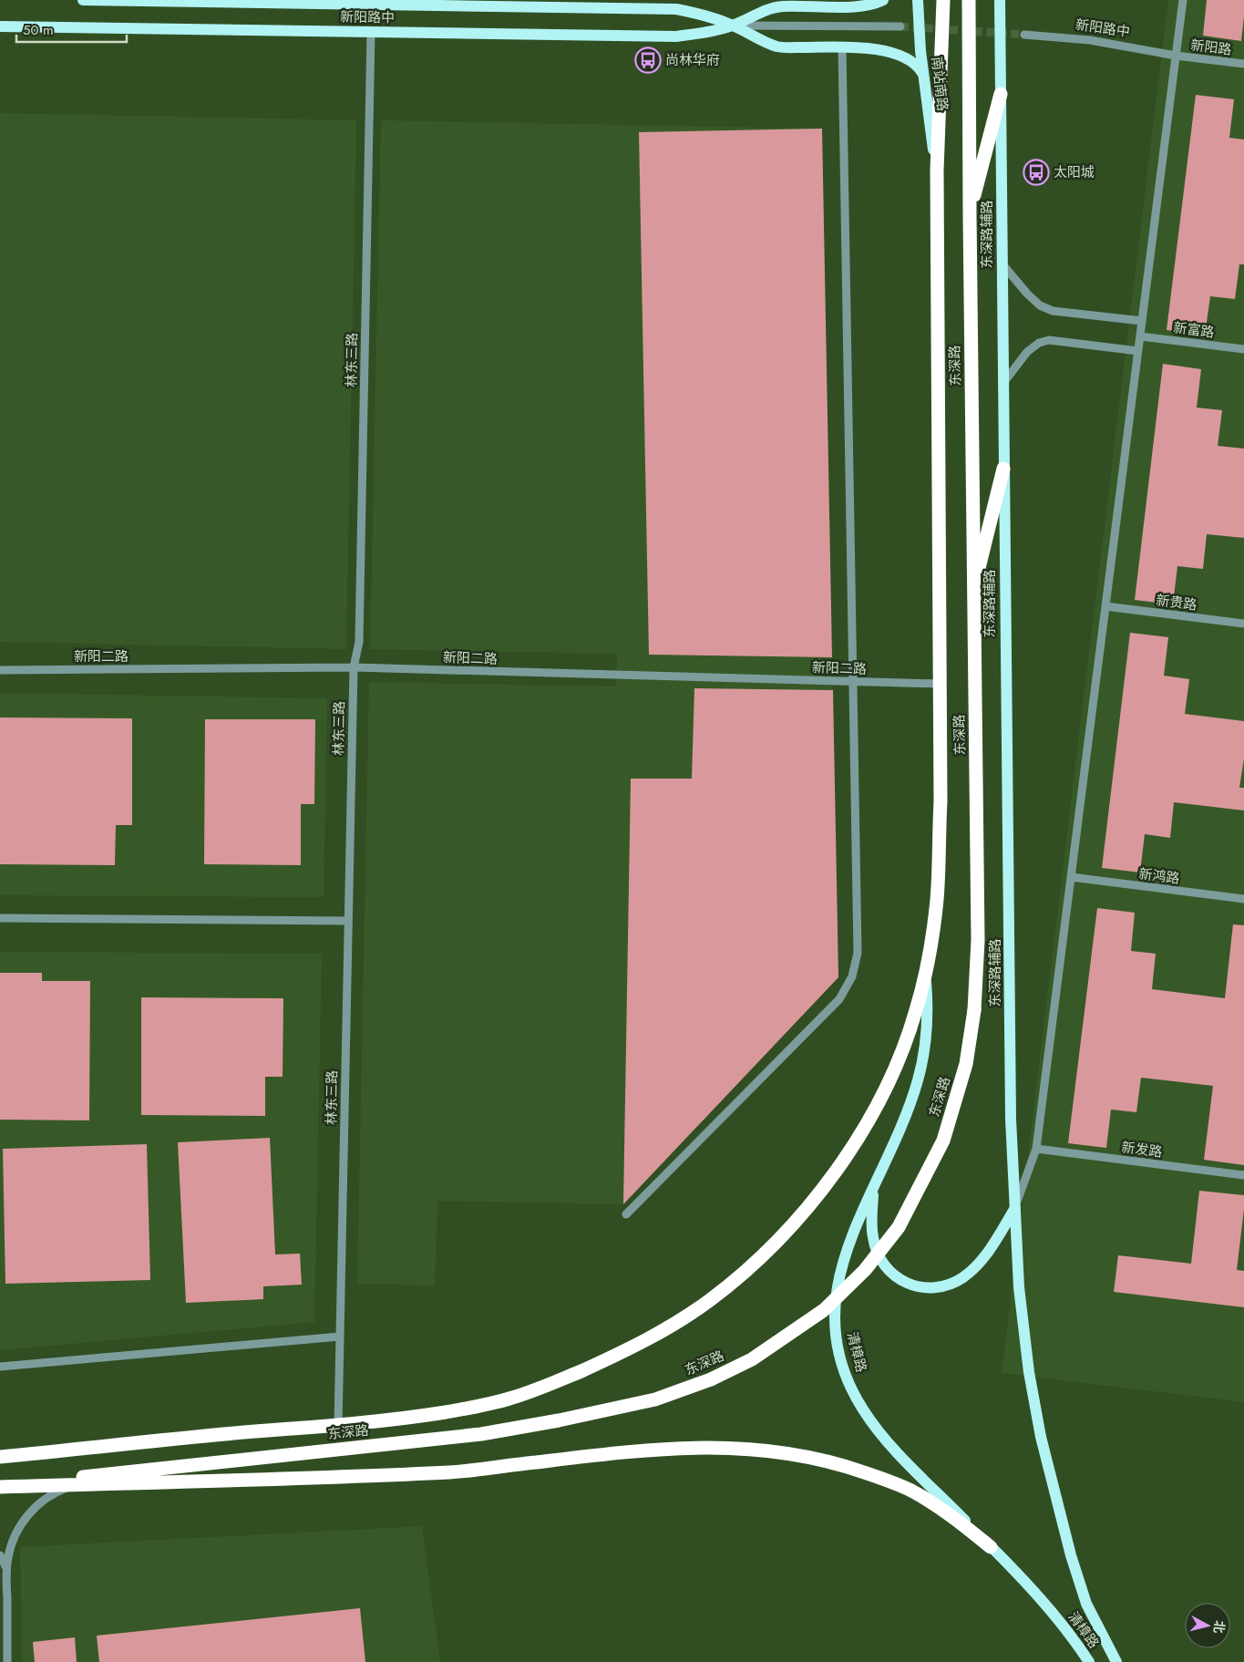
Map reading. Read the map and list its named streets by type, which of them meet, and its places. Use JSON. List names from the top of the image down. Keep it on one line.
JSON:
{"streets":{"highway":["东深路"],"main road":["新阳路中","南站南路","东深路辅路","清樟路"],"street":["新阳路","新富路","林东三路","新贵路","新阳二路","新鸿路","新发路"]},"crossings":[["新阳路中","新阳路"],["新阳路中","林东三路"],["南站南路","东深路"],["东深路辅路","清樟路"],["林东三路","东深路"],["林东三路","新阳二路"],["东深路","新阳二路"],["东深路","清樟路"]],"places":{"bus stop":["尚林华府","太阳城"]},"scale_bar":"50 m","north":"right"}
